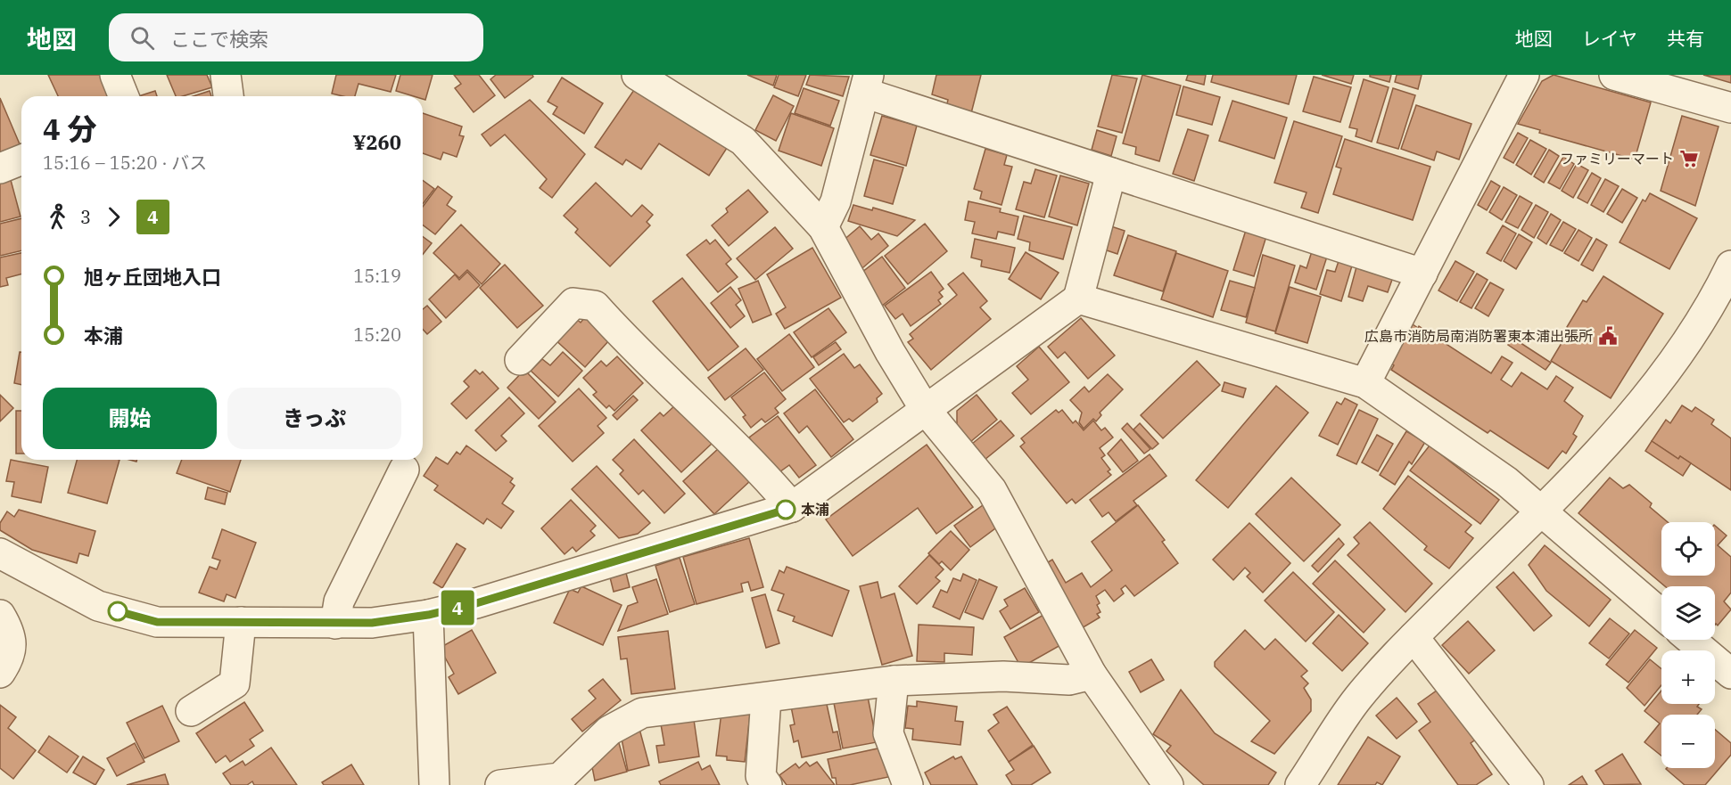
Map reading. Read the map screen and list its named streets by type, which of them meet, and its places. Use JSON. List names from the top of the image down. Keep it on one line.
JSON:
{"places":{"supermarket":["ファミリーマート"],"public building":["広島市消防局南消防署東本浦出張所"],"other":["本浦"]},"lines":["bus line 4"],"page":{"header":"地図","search":"ここで検索","nav":["地図","レイヤ","共有"],"on_map":"4","heading":["4 分","15:16 – 15:20 · バス","¥260"],"legs":["3","4"],"list":[{"name":"旭ヶ丘団地入口","value":"15:19"},{"name":"本浦","value":"15:20"}],"buttons":["開始","きっぷ"],"map_buttons":["+","−"]}}
